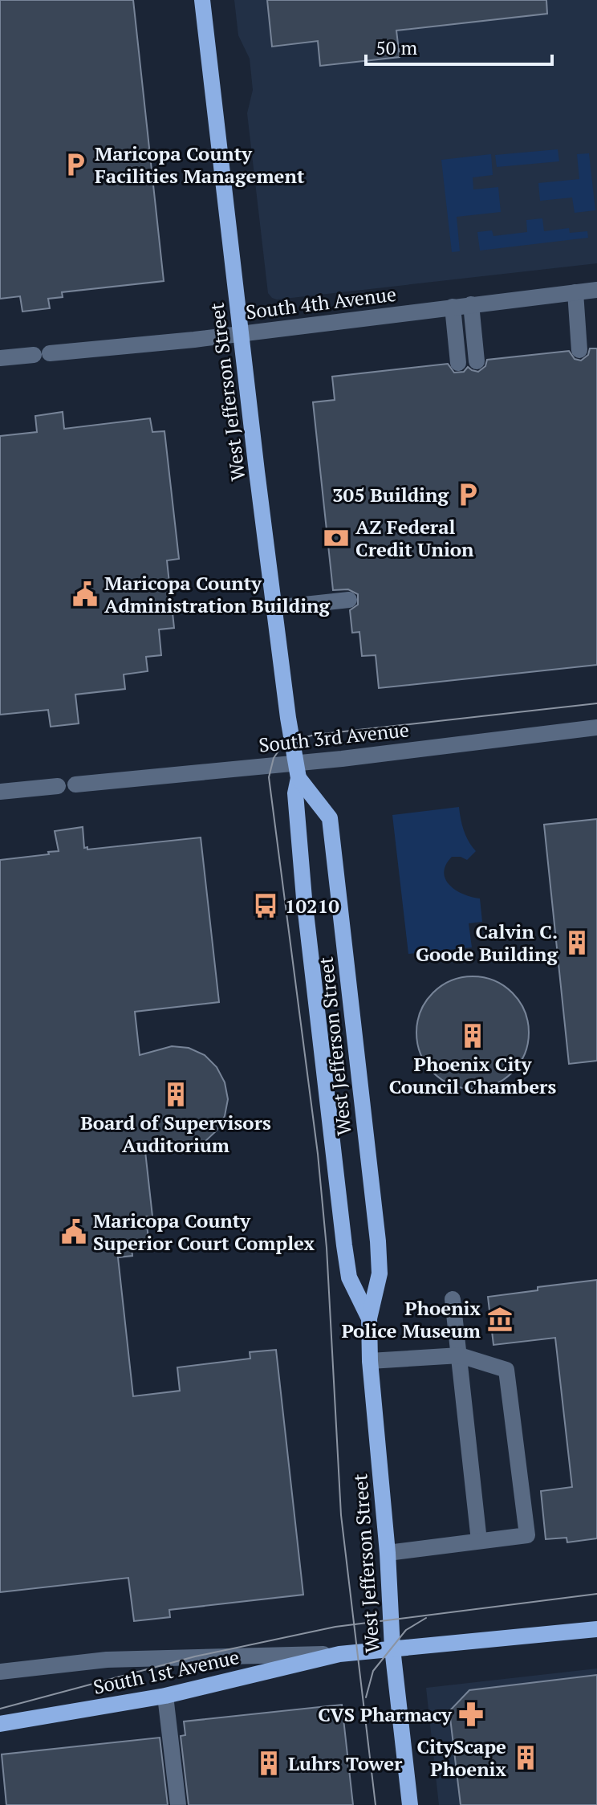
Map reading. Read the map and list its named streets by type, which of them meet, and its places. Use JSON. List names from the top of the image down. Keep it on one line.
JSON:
{"streets":{"main road":["West Jefferson Street","South 1st Avenue"],"street":["South 4th Avenue","South 3rd Avenue"]},"crossings":[["South 4th Avenue","West Jefferson Street"],["West Jefferson Street","South 3rd Avenue"],["West Jefferson Street","South 1st Avenue"]],"places":{"parking":["Maricopa County Facilities Management","305 Building"],"bank":["AZ Federal Credit Union"],"public building":["Maricopa County Administration Building","Maricopa County Superior Court Complex"],"bus stop":["10210"],"building":["Calvin C. Goode Building","Phoenix City Council Chambers","Board of Supervisors Auditorium","CityScape Phoenix","Luhrs Tower"],"museum":["Phoenix Police Museum"],"pharmacy":["CVS Pharmacy"]},"scale_bar":"50 m"}
